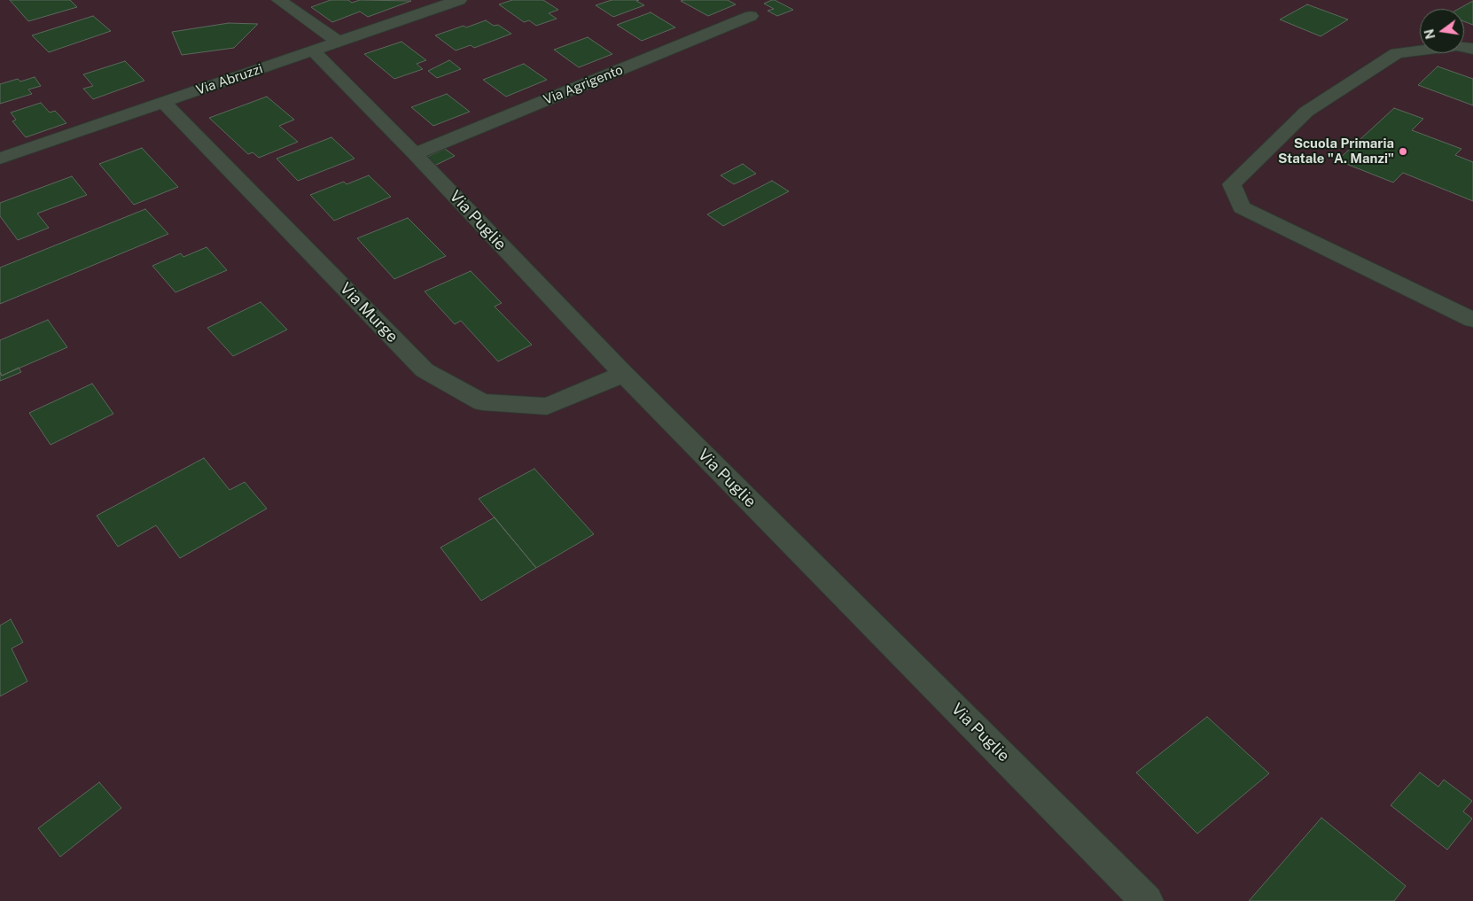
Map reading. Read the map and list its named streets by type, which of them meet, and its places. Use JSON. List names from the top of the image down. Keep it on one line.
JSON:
{"streets":{"street":["Via Abruzzi","Via Agrigento","Via Puglie","Via Murge"]},"crossings":[["Via Abruzzi","Via Puglie"],["Via Abruzzi","Via Murge"],["Via Agrigento","Via Puglie"],["Via Puglie","Via Murge"]],"places":["Scuola Primaria Statale \"A. Manzi\""],"north":"left"}
